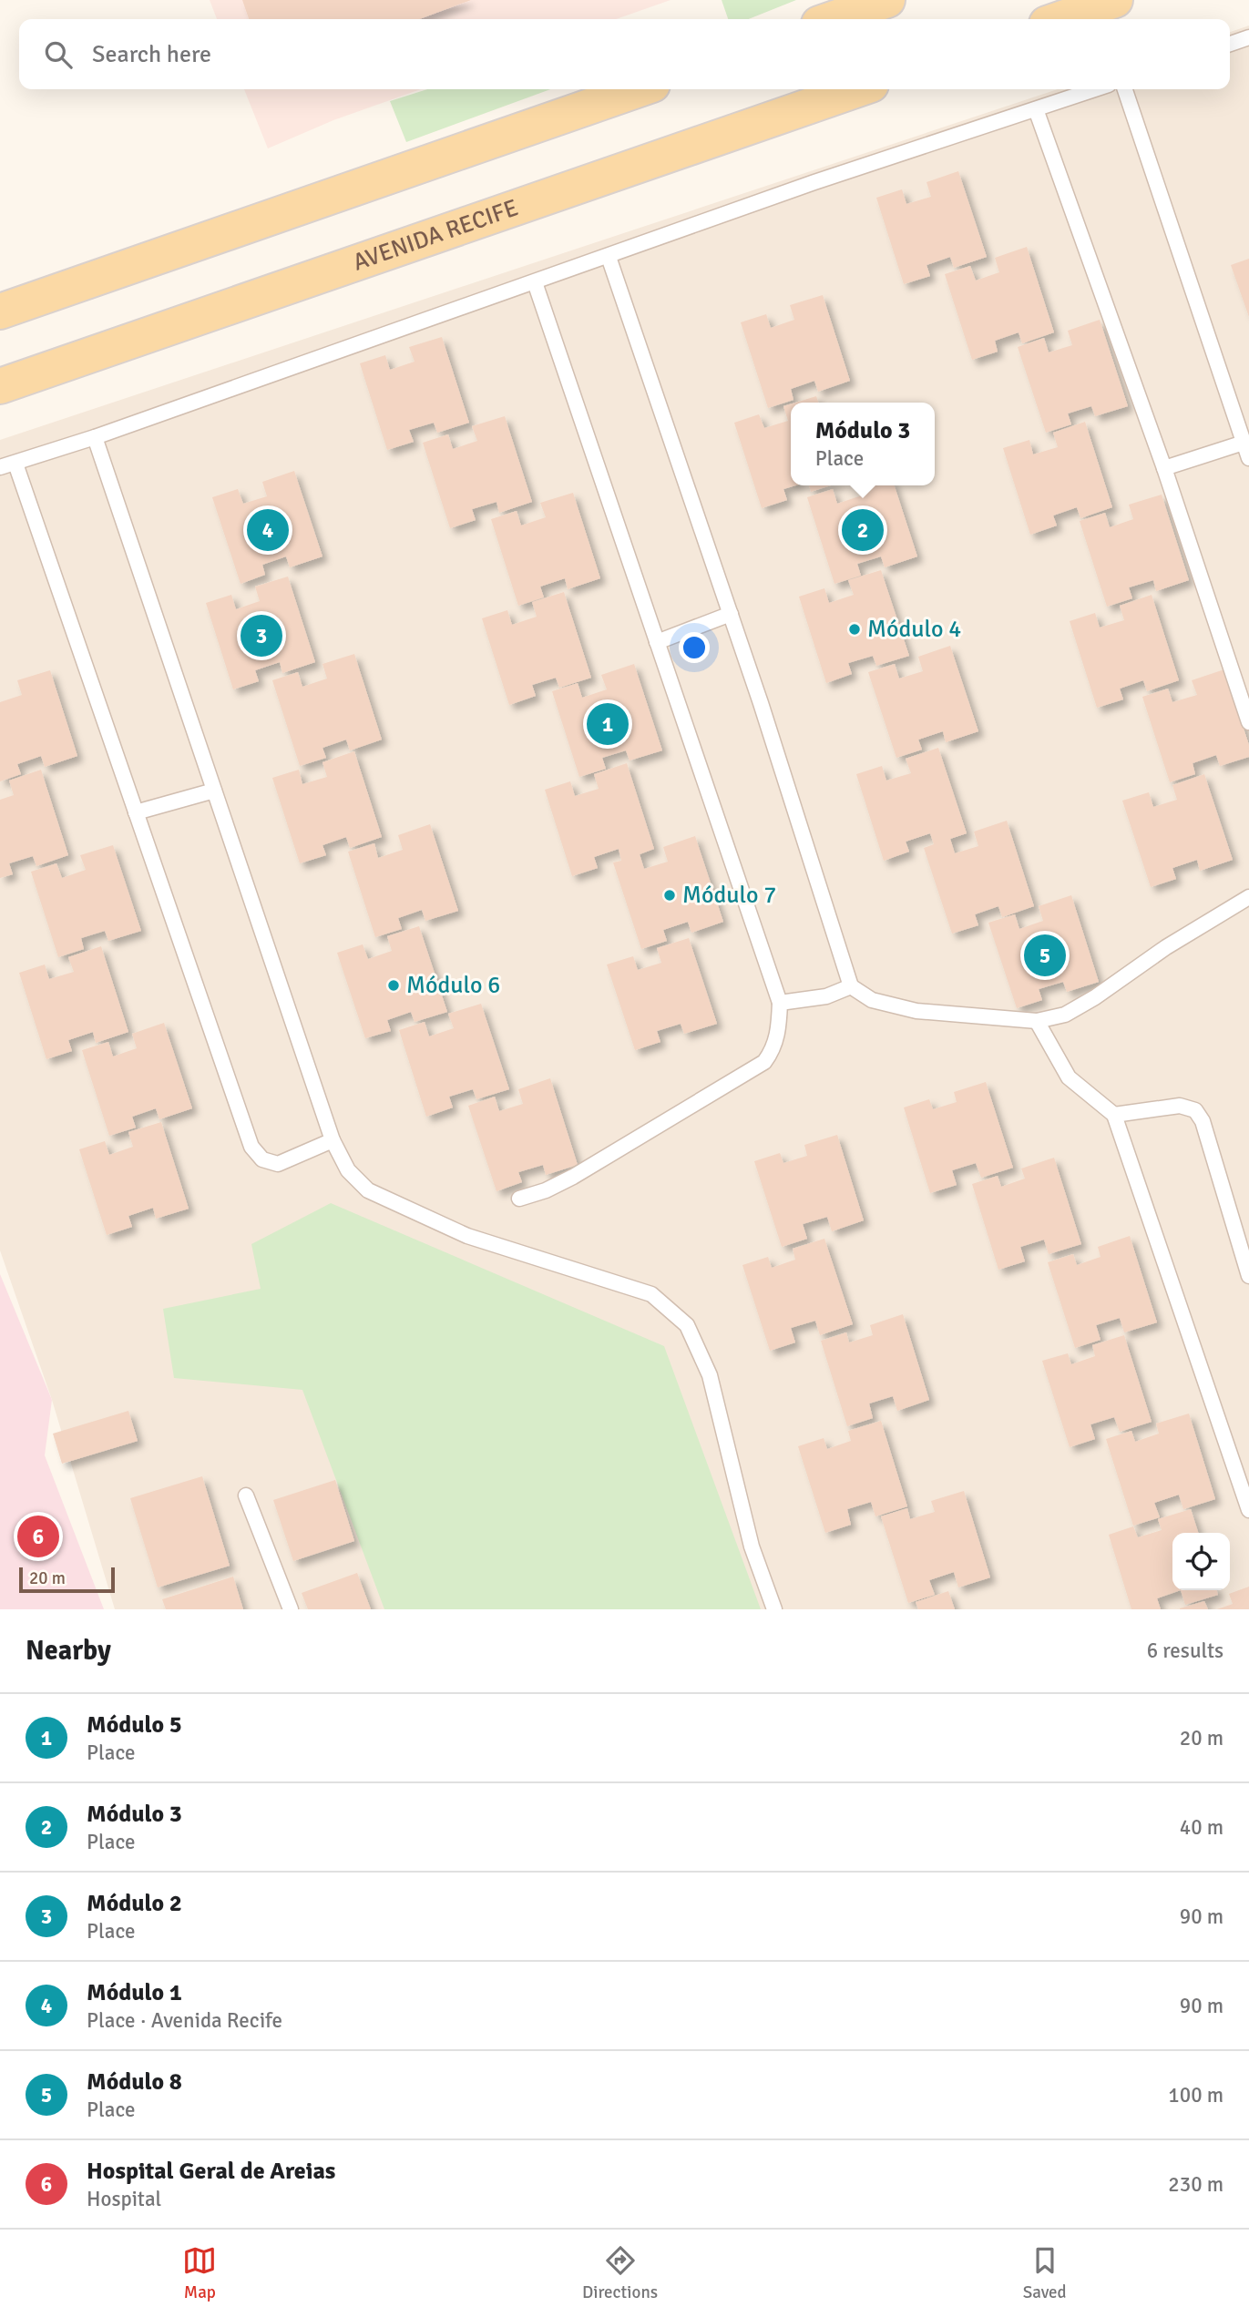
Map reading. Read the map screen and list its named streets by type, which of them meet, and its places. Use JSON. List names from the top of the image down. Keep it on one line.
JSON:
{"streets":{"main road":["AVENIDA RECIFE"]},"places":["Módulo 4","Módulo 7","Módulo 6"],"scale_bar":"20 m","page":{"search":"Search here","popup":["Módulo 3","Place"],"pins":["2","4","3","1","5","6"],"scale":"20 m","heading":["Nearby","6 results"],"list":[{"mark":"1","name":"Módulo 5","note":"Place","value":"20 m"},{"mark":"2","name":"Módulo 3","note":"Place","value":"40 m"},{"mark":"3","name":"Módulo 2","note":"Place","value":"90 m"},{"mark":"4","name":"Módulo 1","note":"Place · Avenida Recife","value":"90 m"},{"mark":"5","name":"Módulo 8","note":"Place","value":"100 m"},{"mark":"6","name":"Hospital Geral de Areias","note":"Hospital","value":"230 m"}],"nav":["Map","Directions","Saved"]}}
